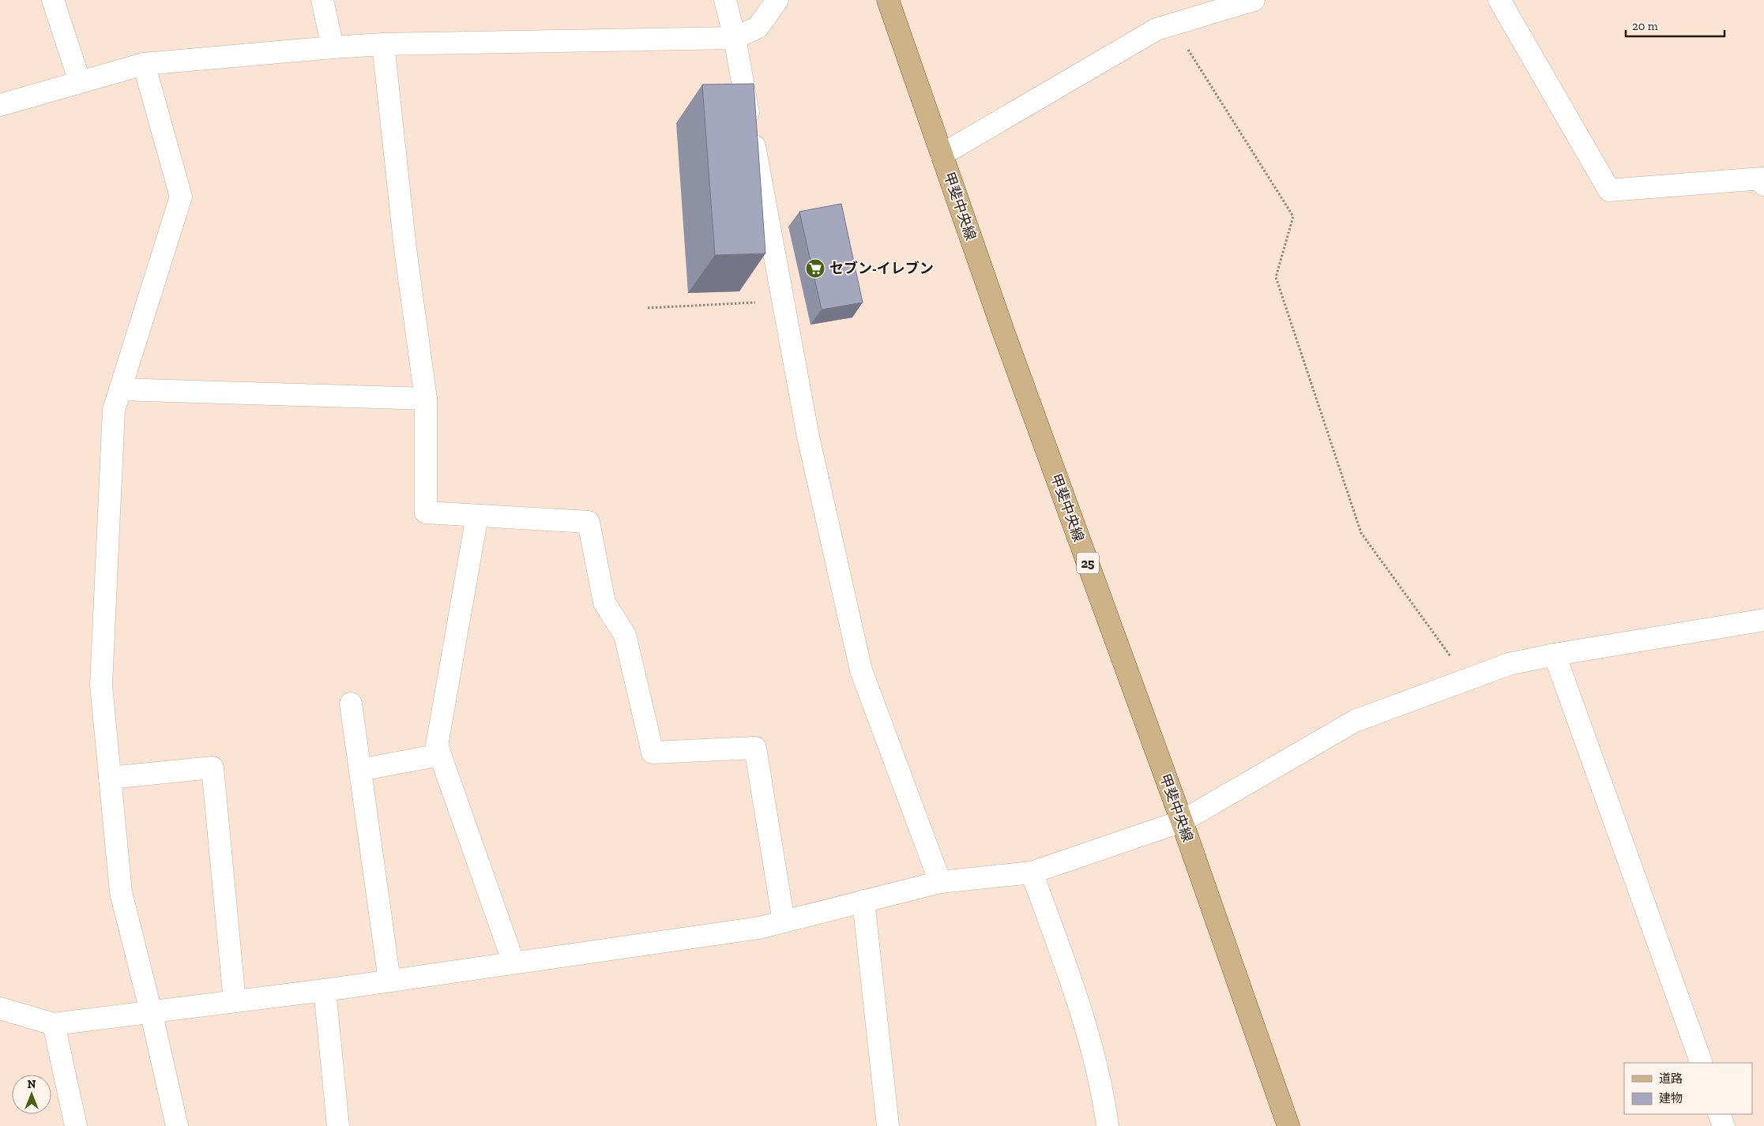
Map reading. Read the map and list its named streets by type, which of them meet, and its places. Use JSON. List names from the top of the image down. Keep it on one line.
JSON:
{"streets":{"main road":["甲斐中央線","25"]},"places":{"supermarket":["セブン-イレブン"]},"legend":["道路","建物"],"scale_bar":"20 m","north":"top"}
